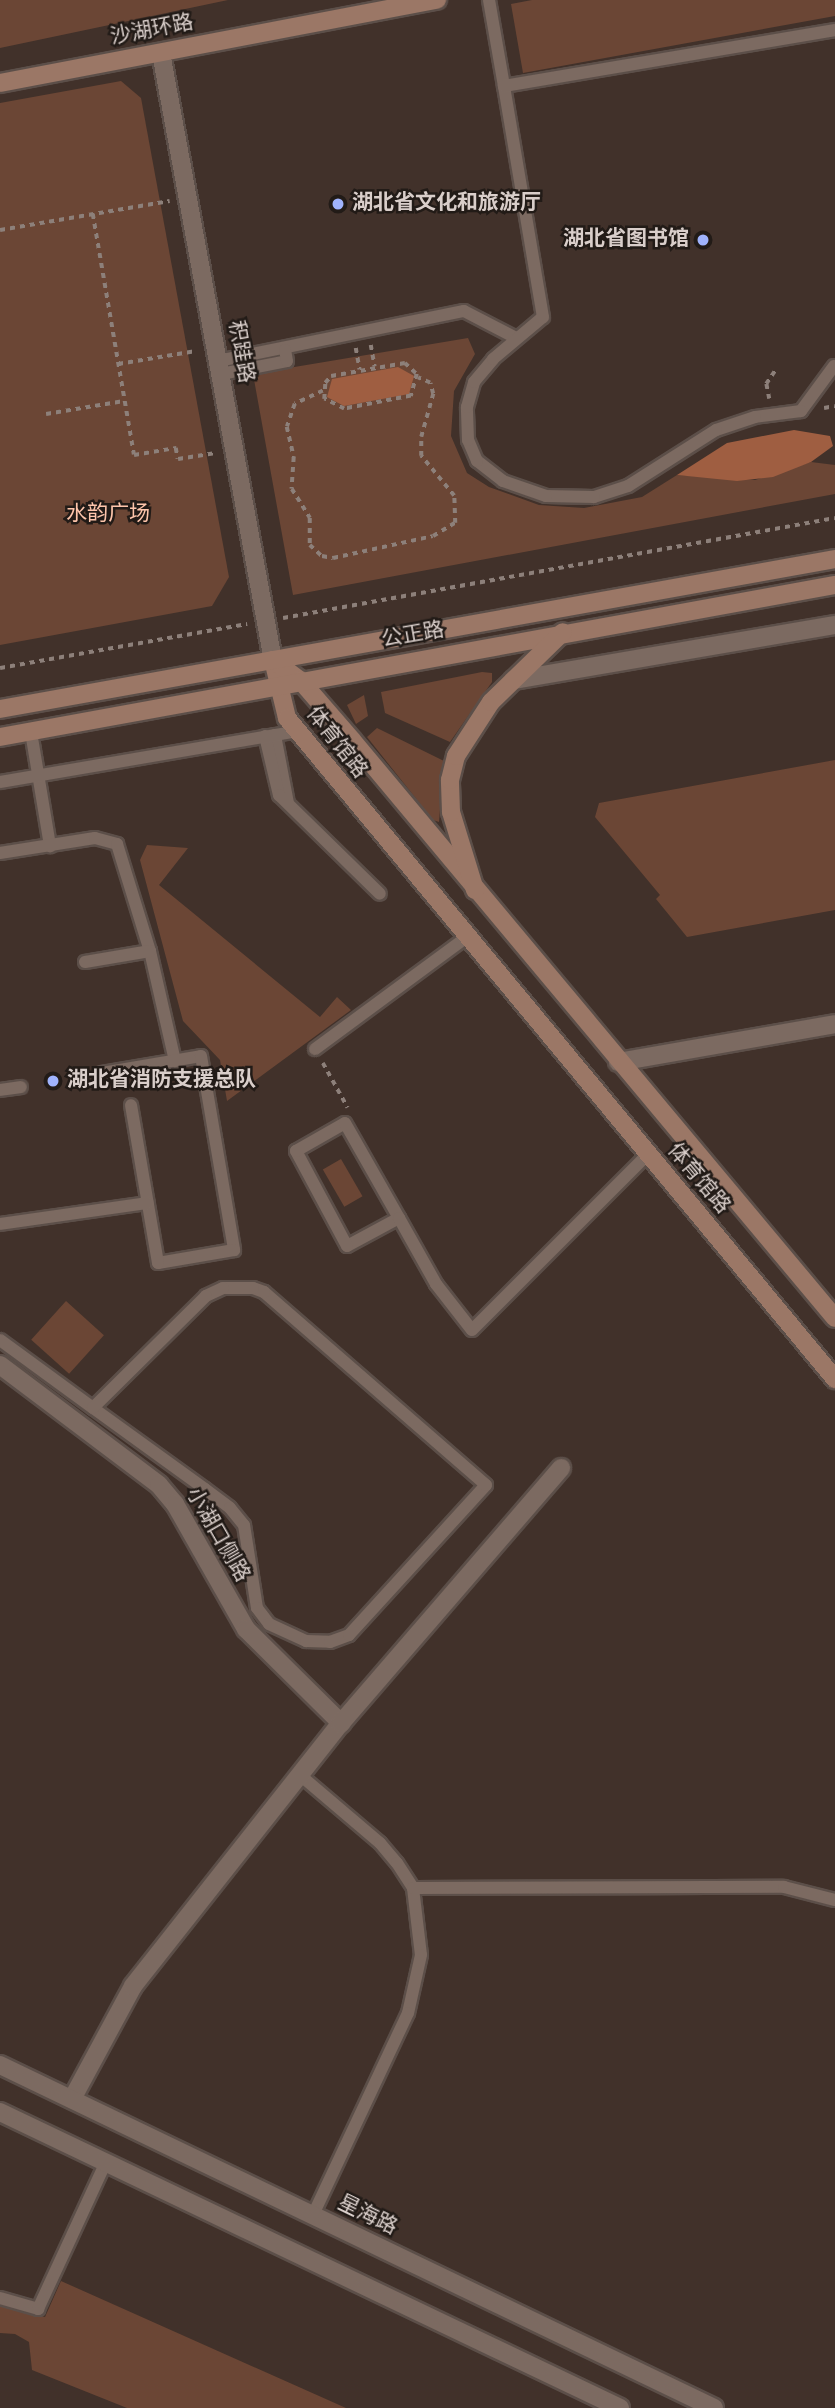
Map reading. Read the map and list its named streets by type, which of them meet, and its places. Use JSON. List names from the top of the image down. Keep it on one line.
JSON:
{"streets":{"main road":["沙湖环路","公正路","体育馆路"],"street":["积跬路","小湖口侧路","星海路"]},"crossings":[["沙湖环路","积跬路"],["积跬路","公正路"],["积跬路","体育馆路"],["公正路","体育馆路"]],"parks":["水韵广场"],"places":["湖北省文化和旅游厅","湖北省图书馆","湖北省消防支援总队"]}
